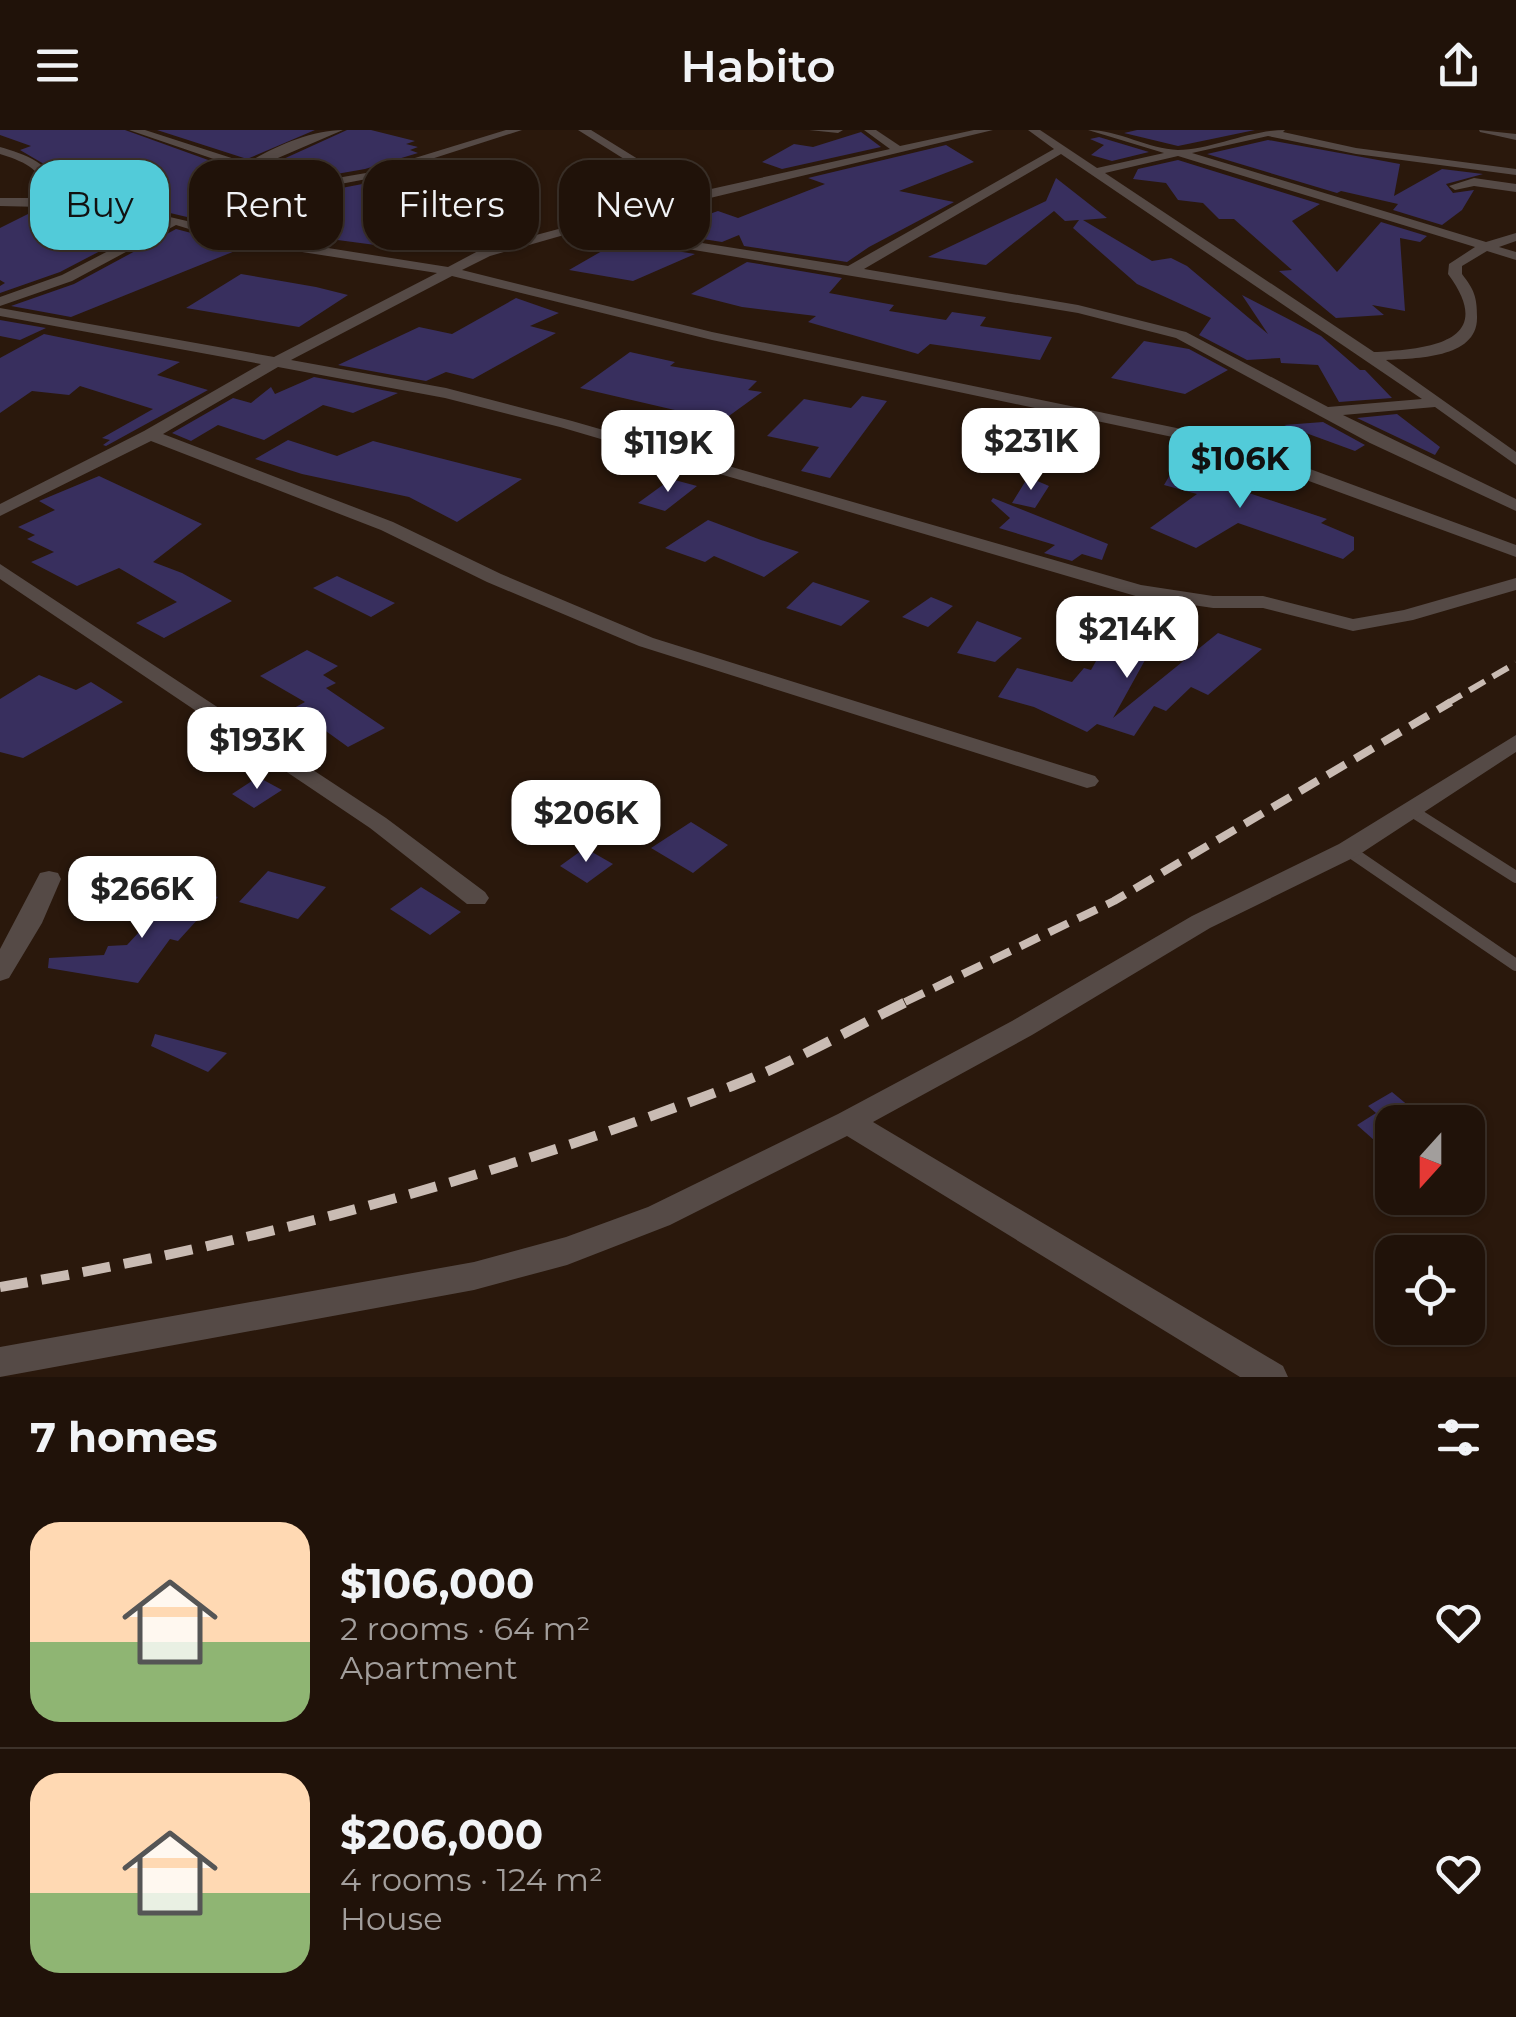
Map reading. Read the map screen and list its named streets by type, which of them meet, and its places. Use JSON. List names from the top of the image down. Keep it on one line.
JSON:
{"north":"bottom","page":{"header":"Habito","chip":["Buy","Rent","Filters","New"],"price":["$231K","$119K","$106K","$214K","$193K","$206K","$266K"],"heading":"7 homes","list":[{"name":"$106,000","note":"2 rooms · 64 m² · Apartment"},{"name":"$206,000","note":"4 rooms · 124 m² · House"}]}}
